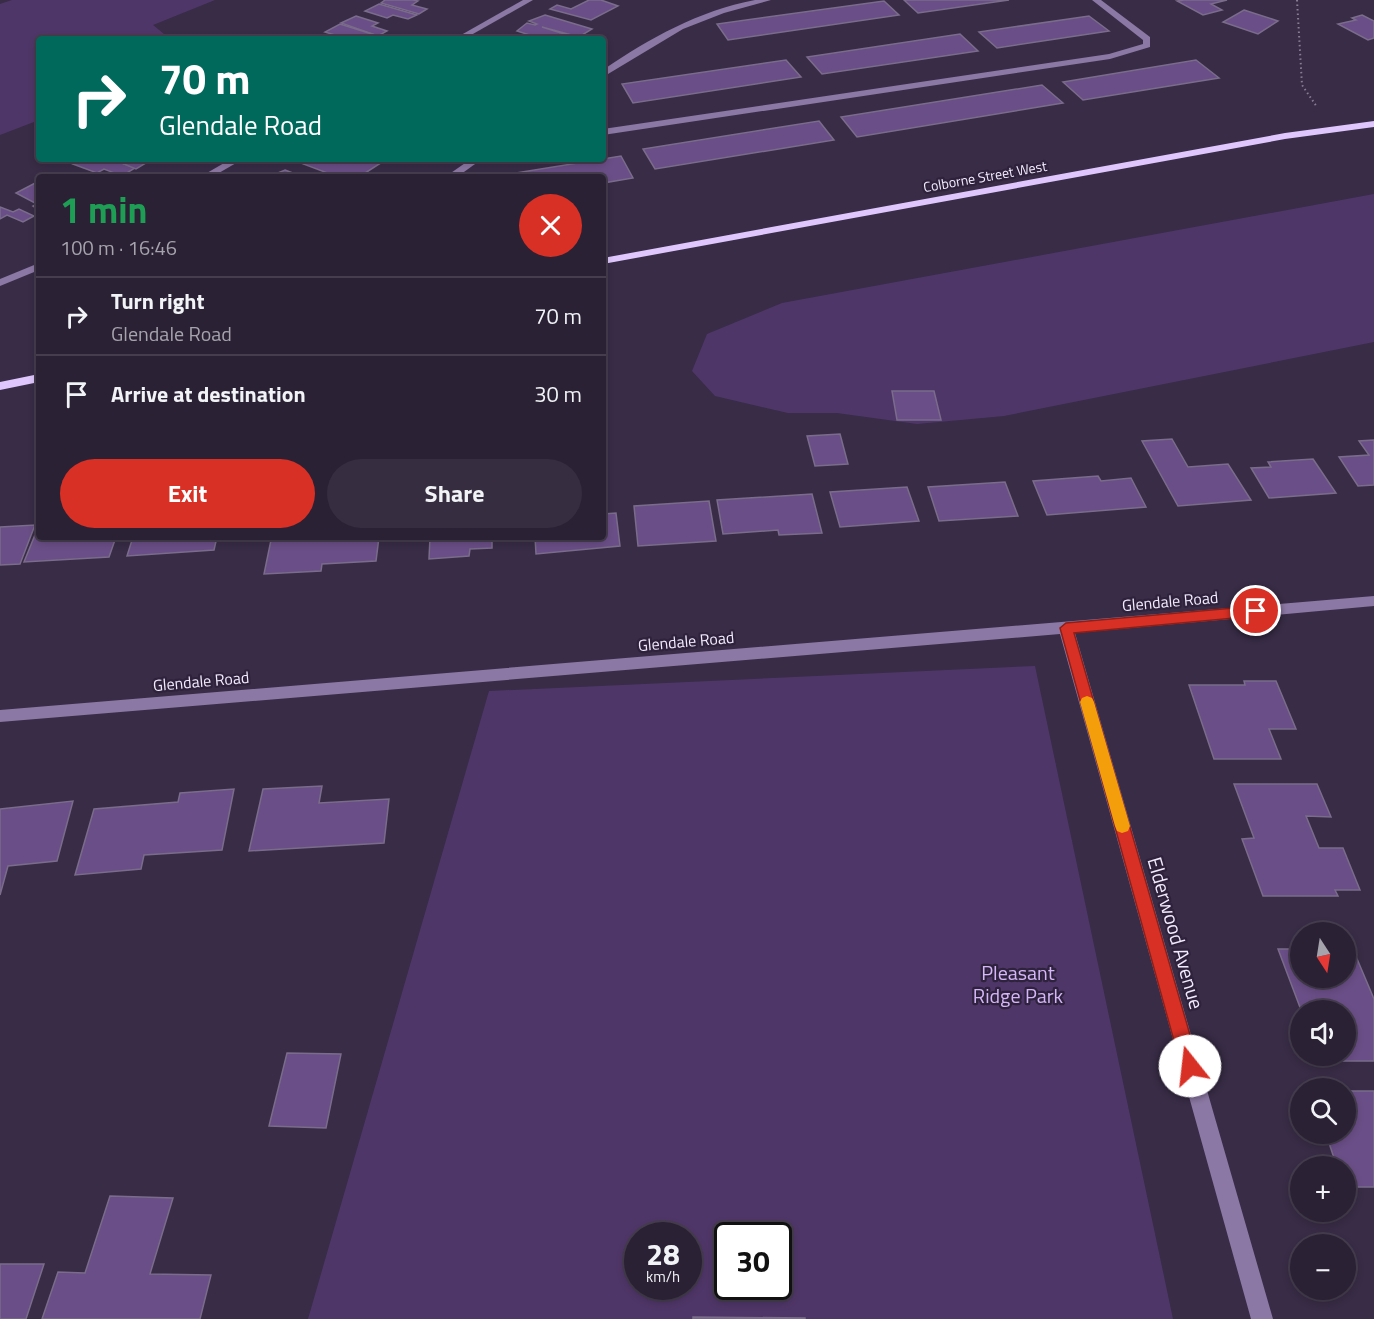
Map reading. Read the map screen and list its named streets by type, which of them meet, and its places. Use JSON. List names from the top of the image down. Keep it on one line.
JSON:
{"streets":{"main road":["Colborne Street West"],"street":["Glendale Road","Elderwood Avenue"]},"crossings":[["Glendale Road","Elderwood Avenue"]],"parks":["Pleasant Ridge Park"],"north":"bottom","page":{"turn":["70 m","Glendale Road"],"heading":["1 min","100 m · 16:46"],"list":[{"name":"Turn right","note":"Glendale Road","value":"70 m"},{"name":"Arrive at destination","value":"30 m"}],"buttons":["Exit","Share"],"map_buttons":["+","−"],"speed":"28 km/h","limit":"30"}}
